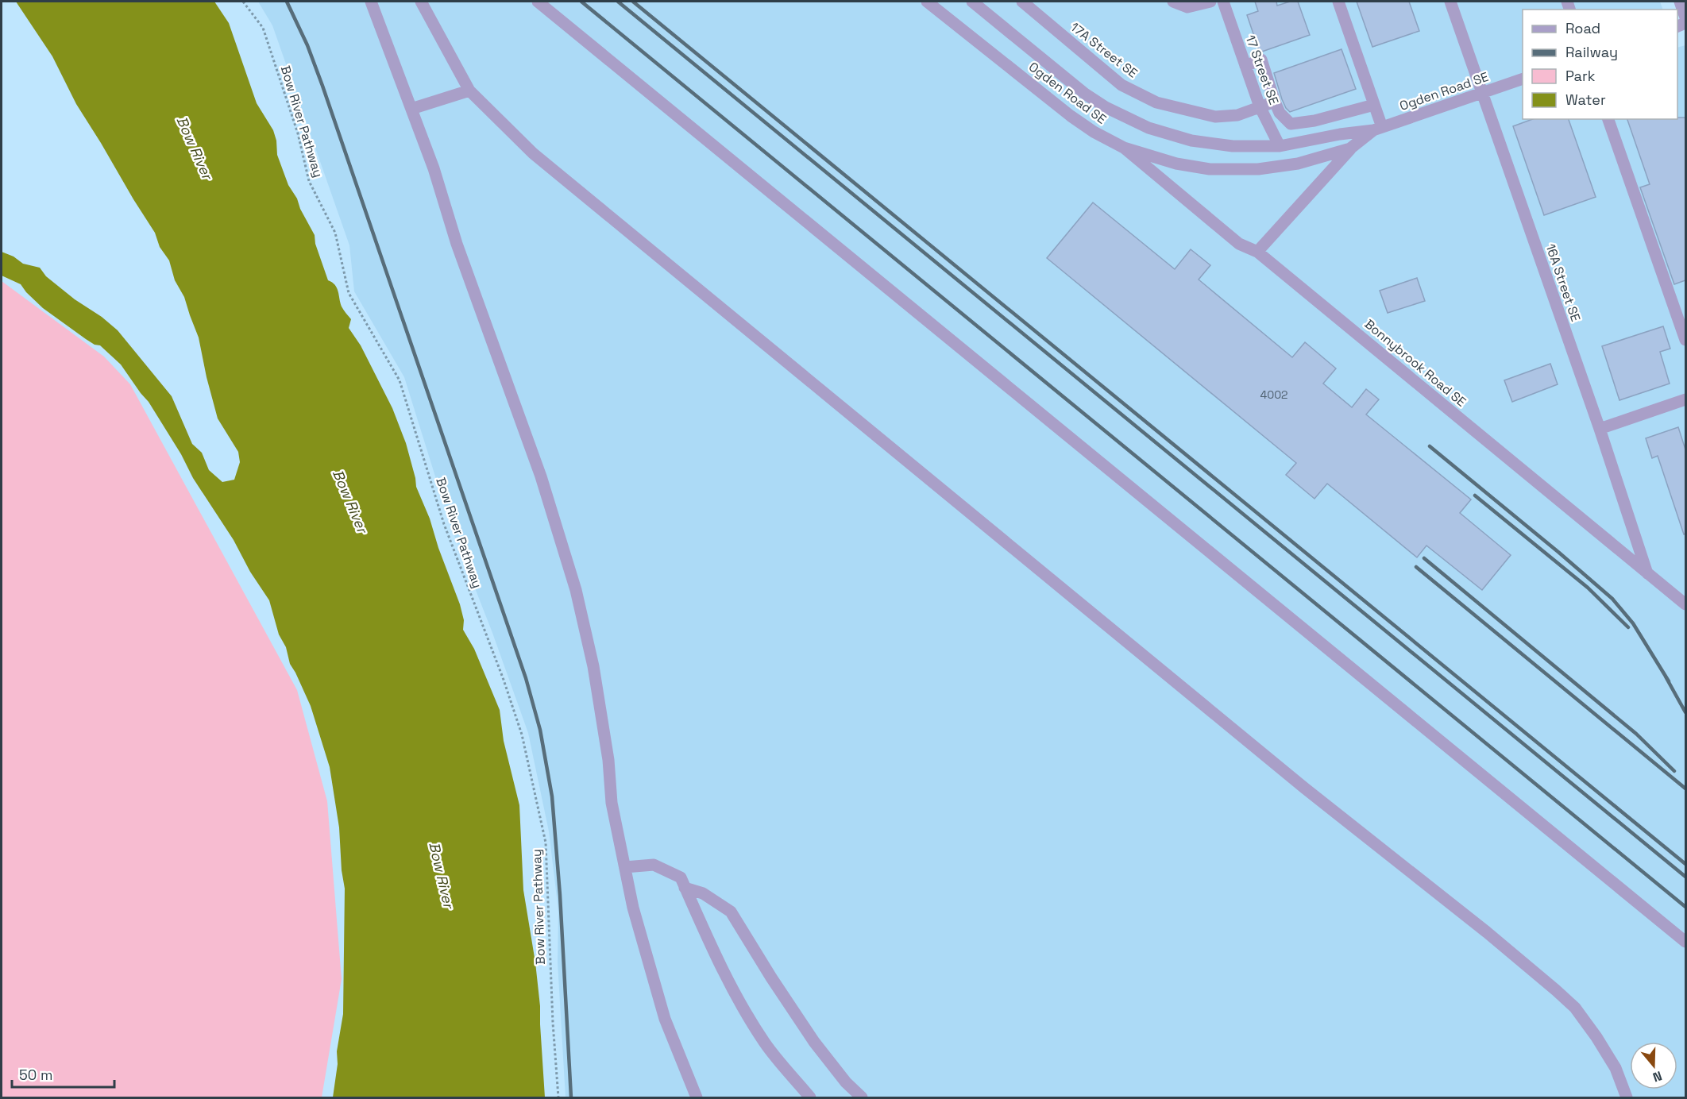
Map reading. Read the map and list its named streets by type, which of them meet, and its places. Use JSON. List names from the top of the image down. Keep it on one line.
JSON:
{"streets":{"street":["17A Street SE","17 Street SE","Ogden Road SE","16A Street SE","Bonnybrook Road SE"],"path":["Bow River Pathway"]},"crossings":[["17A Street SE","17 Street SE"],["17 Street SE","Ogden Road SE"],["Ogden Road SE","16A Street SE"],["Ogden Road SE","Bonnybrook Road SE"],["16A Street SE","Bonnybrook Road SE"]],"water":["Bow River"],"house_numbers":["4002"],"legend":["Road","Railway","Park","Water"],"scale_bar":"50 m","north":"bottom"}
